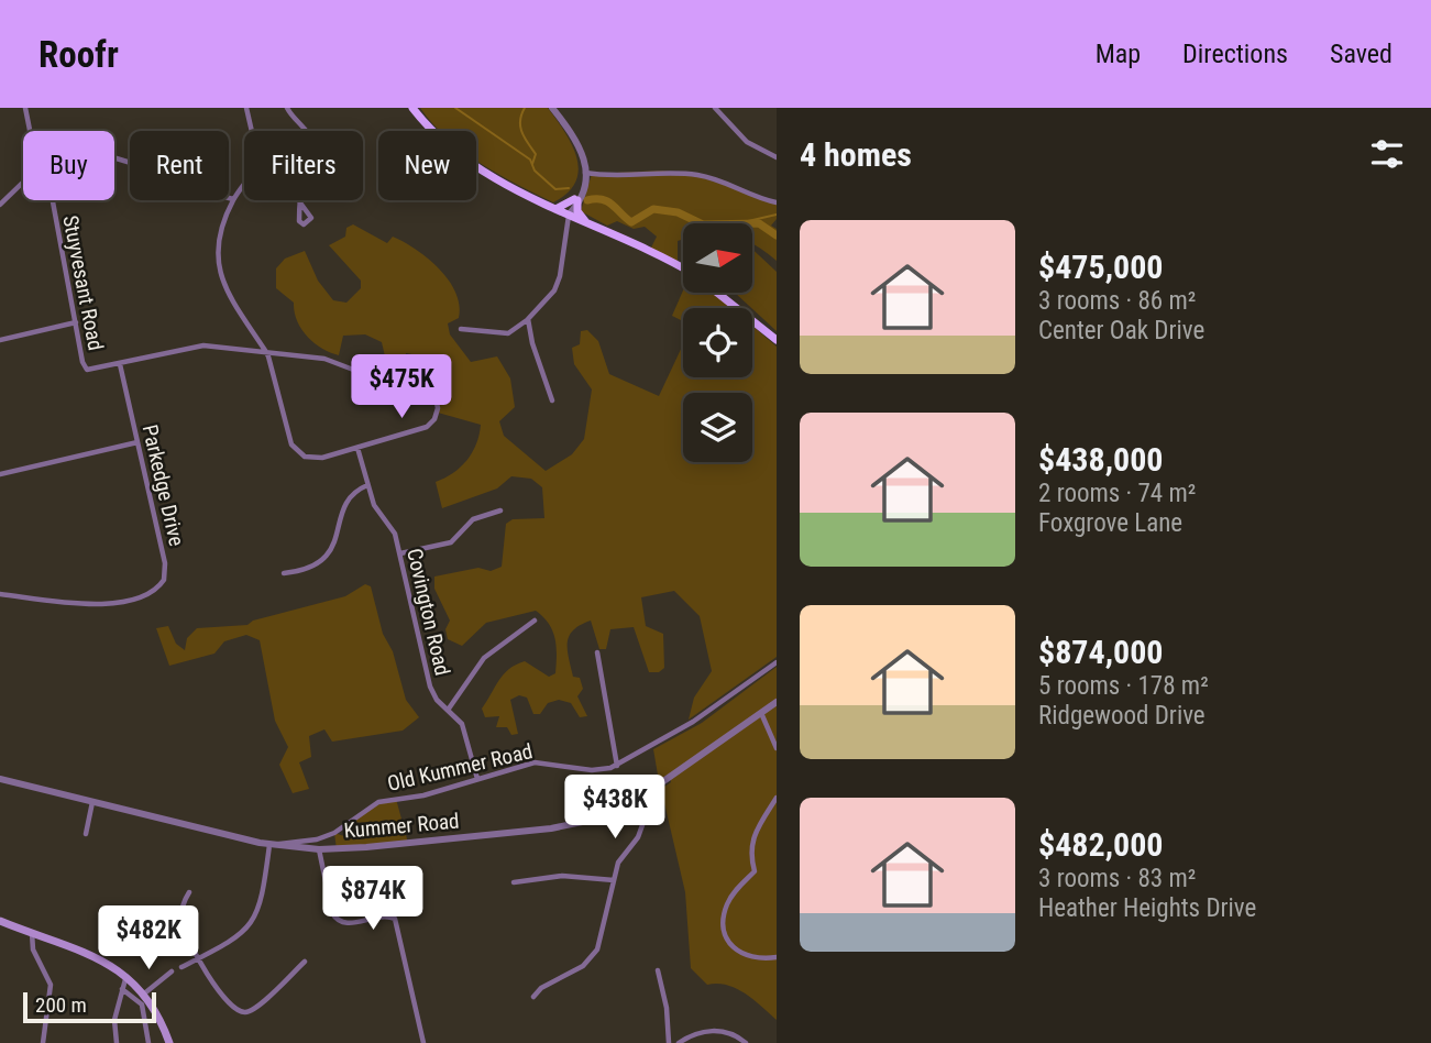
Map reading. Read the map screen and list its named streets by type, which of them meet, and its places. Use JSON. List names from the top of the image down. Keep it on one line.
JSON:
{"streets":{"street":["Stuyvesant Road","Parkedge Drive","Covington Road","Old Kummer Road","Kummer Road"]},"crossings":[["Stuyvesant Road","Parkedge Drive"],["Covington Road","Old Kummer Road"],["Old Kummer Road","Kummer Road"]],"scale_bar":"200 m","north":"right","page":{"header":"Roofr","nav":["Map","Directions","Saved"],"heading":"4 homes","chip":["Buy","Rent","Filters","New"],"list":[{"name":"$475,000","note":"3 rooms · 86 m² · Center Oak Drive"},{"name":"$438,000","note":"2 rooms · 74 m² · Foxgrove Lane"},{"name":"$874,000","note":"5 rooms · 178 m² · Ridgewood Drive"},{"name":"$482,000","note":"3 rooms · 83 m² · Heather Heights Drive"}],"price":["$475K","$438K","$874K","$482K"],"scale":"200 m"}}
